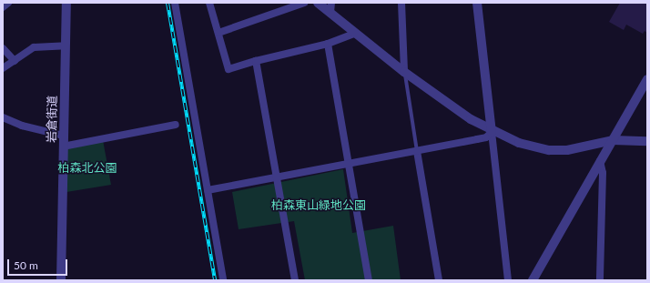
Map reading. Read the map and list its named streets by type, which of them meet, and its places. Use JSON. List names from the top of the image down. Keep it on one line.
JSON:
{"streets":{"street":["岩倉街道"]},"parks":["柏森北公園","柏森東山緑地公園"],"scale_bar":"50 m"}
